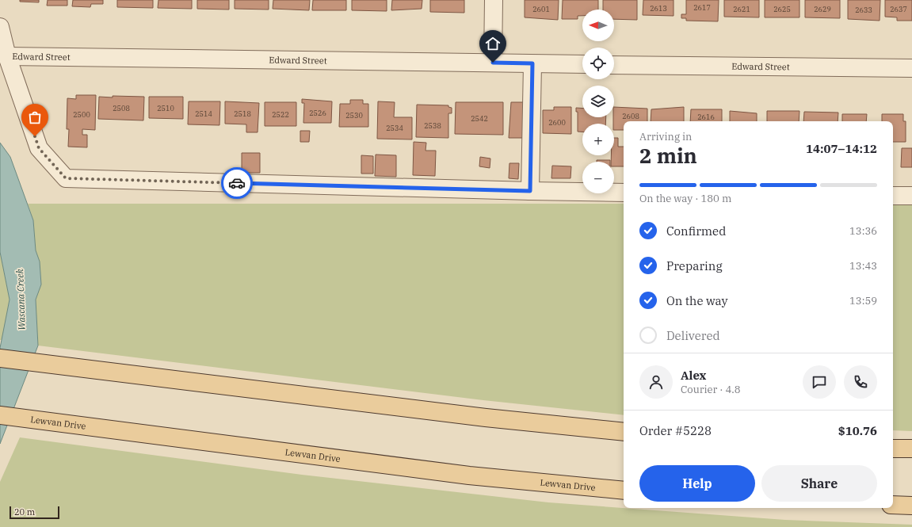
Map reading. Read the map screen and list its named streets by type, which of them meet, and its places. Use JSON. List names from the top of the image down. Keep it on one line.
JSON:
{"streets":{"main road":["Lewvan Drive"],"street":["Edward Street"]},"water":["Wascana Creek"],"house_numbers":["2617","2613","2601","2621","2625","2629","2637","2633","2508","2510","2526","2514","2518","2500","2522","2530","2608","2616","2542","2600","2538","2534"],"scale_bar":"20 m","north":"left","page":{"map_buttons":["+","−"],"heading":["2 min","Arriving in","14:07–14:12"],"panel":["Alex","Courier · 4.8","Order #5228","$10.76"],"bar":"On the way · 180 m","list":[["Confirmed","13:36"],["Preparing","13:43"],["On the way","13:59"],"Delivered"],"buttons":["Help","Share"],"scale":"20 m"}}
